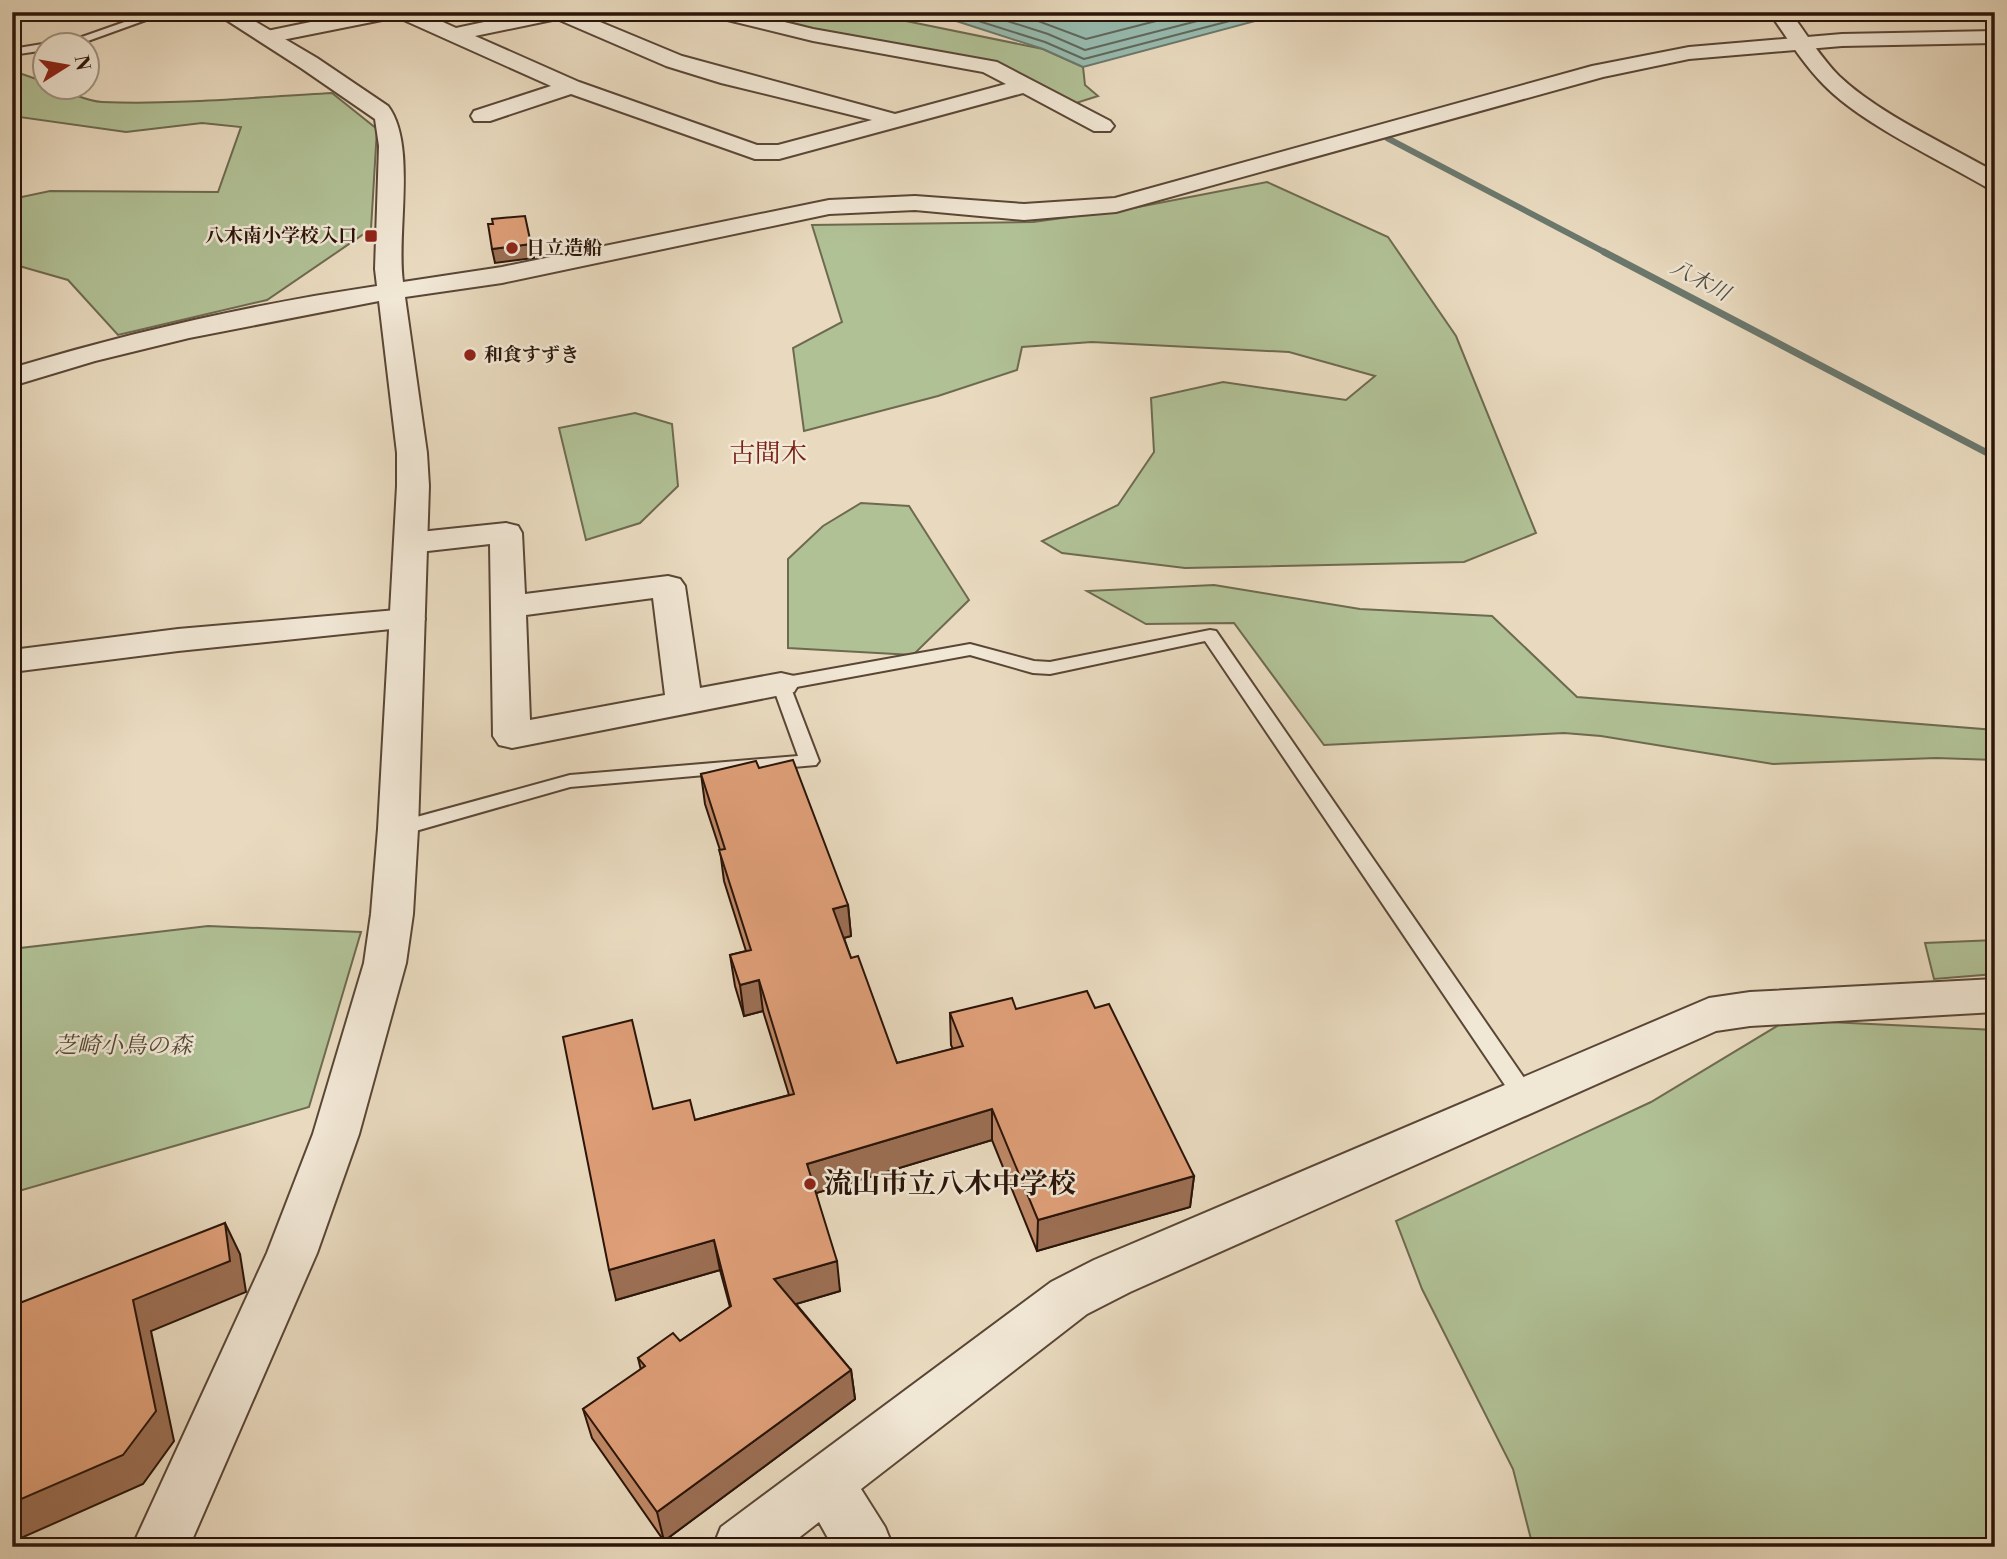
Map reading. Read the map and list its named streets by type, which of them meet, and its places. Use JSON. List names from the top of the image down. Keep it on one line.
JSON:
{"districts":["古間木"],"water":["八木川"],"parks":["芝崎小鳥の森"],"places":{"transit":["八木南小学校入口"],"other":["日立造船","和食すずき","流山市立八木中学校"]},"north":"right"}
